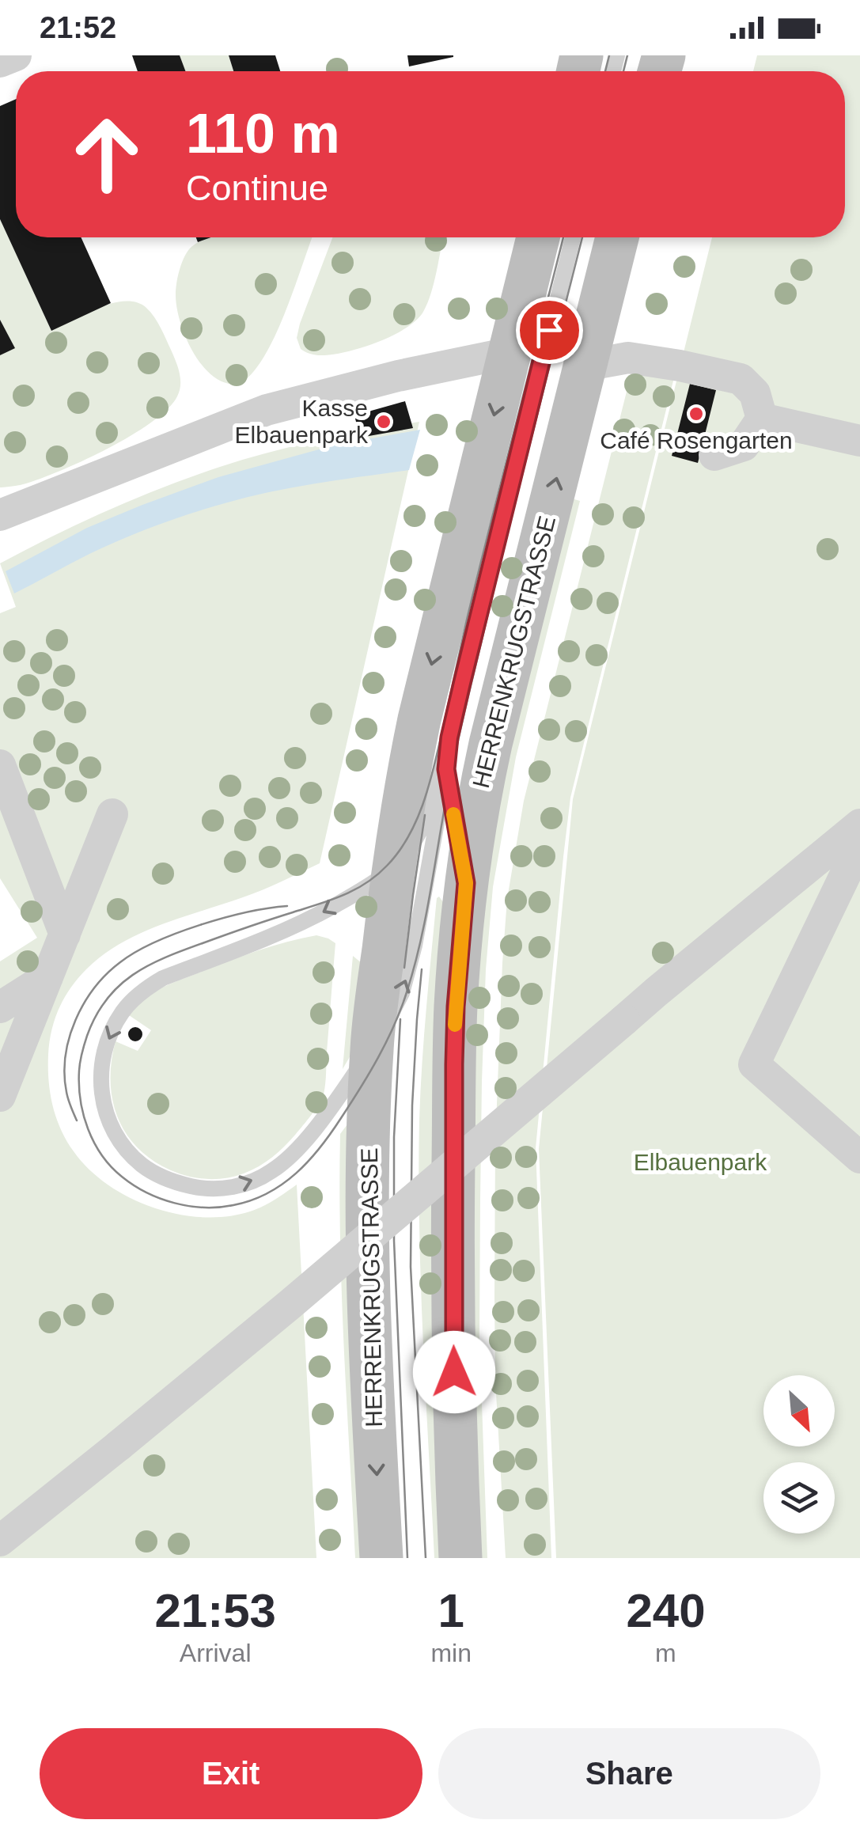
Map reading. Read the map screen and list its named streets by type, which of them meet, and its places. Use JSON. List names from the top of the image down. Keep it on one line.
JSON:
{"streets":{"street":["HERRENKRUGSTRASSE"]},"parks":["Elbauenpark"],"places":["Café Rosengarten","Kasse Elbauenpark"],"north":"bottom right","page":{"status":"21:52","turn":["110 m","Continue"],"eta":["21:53","Arrival","1","min","240","m"],"buttons":["Exit","Share"]}}
